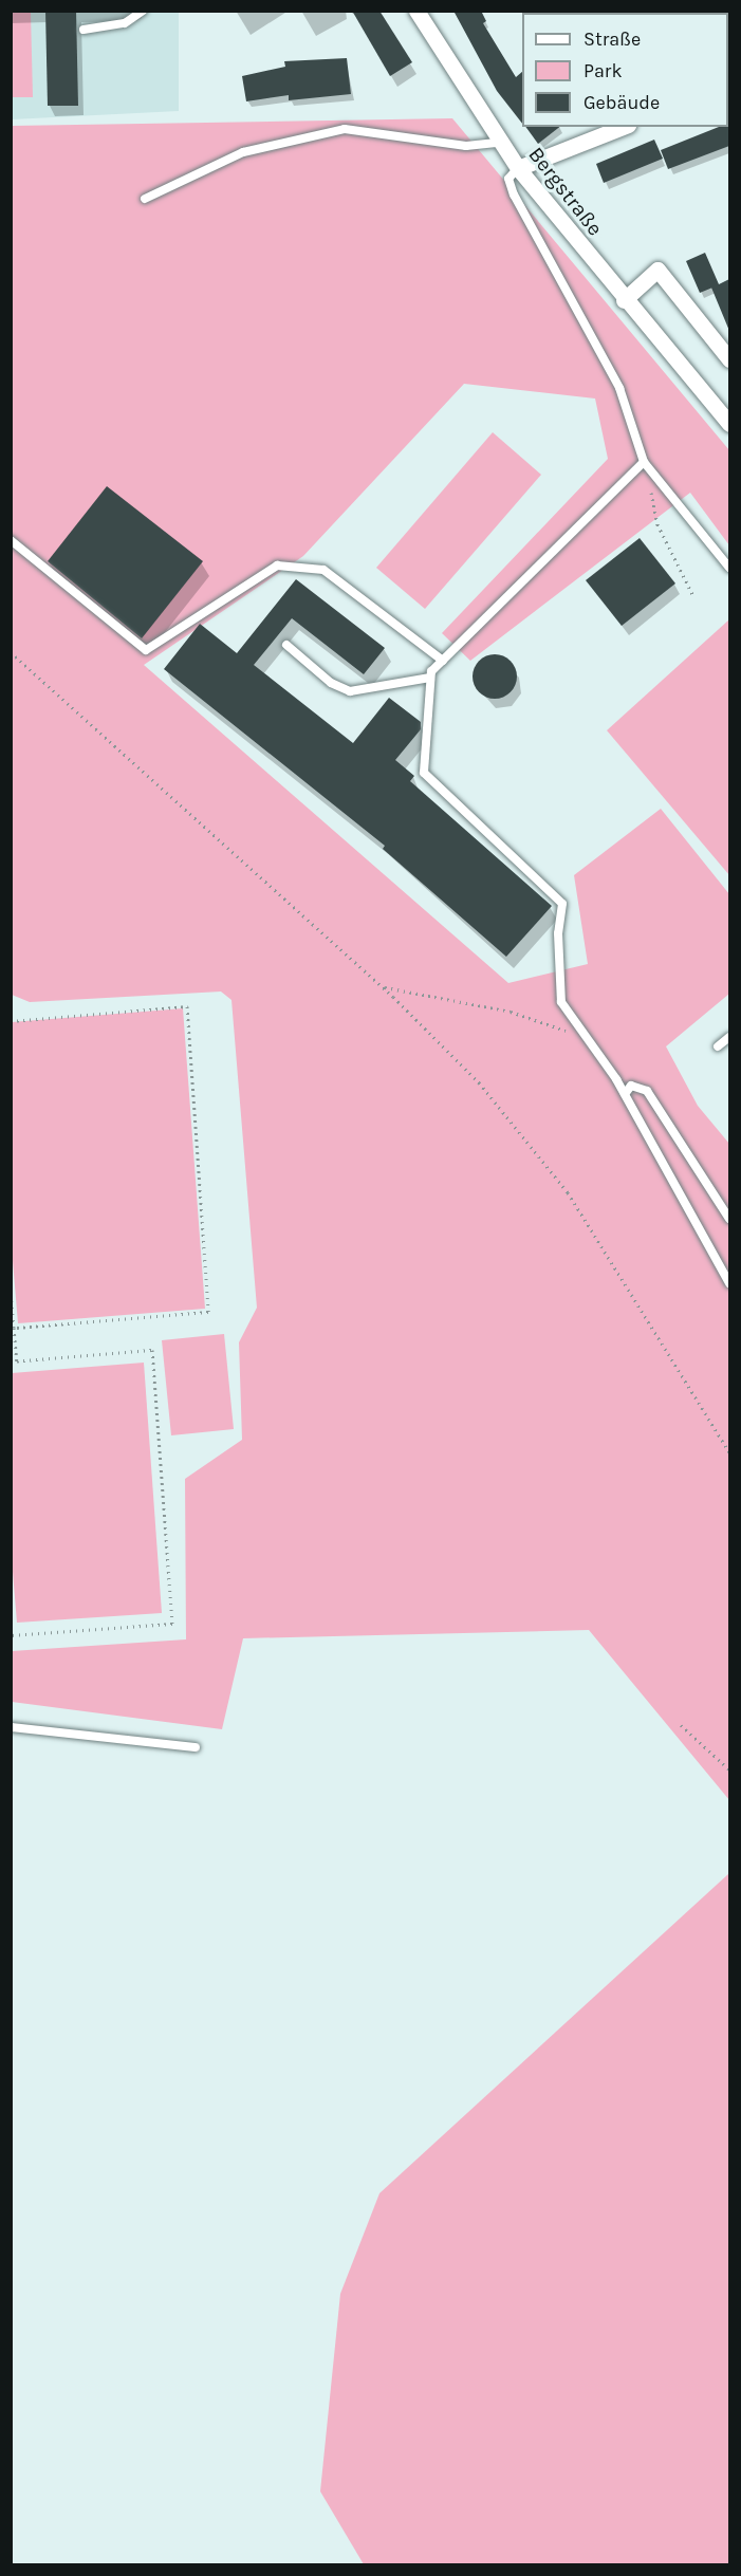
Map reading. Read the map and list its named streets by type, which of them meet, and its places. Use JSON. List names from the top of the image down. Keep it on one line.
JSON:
{"streets":{"street":["Bergstraße"]},"legend":["Straße","Park","Gebäude"]}
